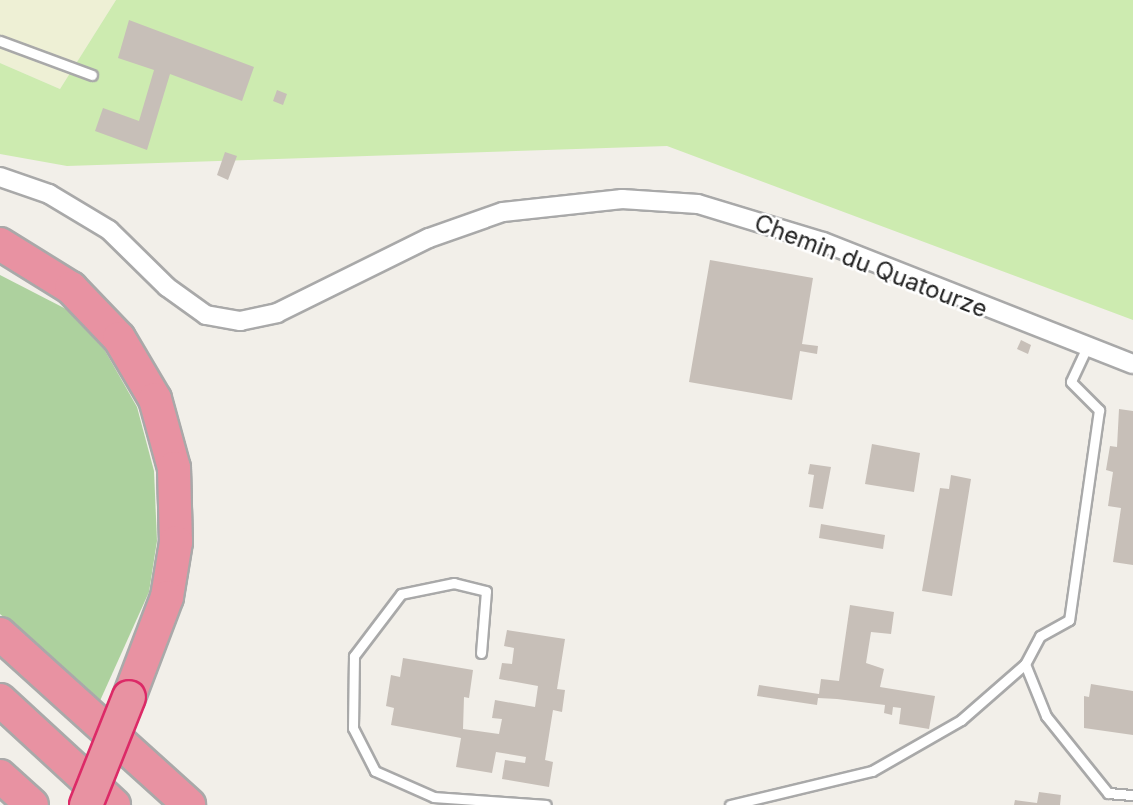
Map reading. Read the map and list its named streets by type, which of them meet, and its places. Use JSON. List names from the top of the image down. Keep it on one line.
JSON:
{"streets":{"street":["Chemin du Quatourze"]}}
